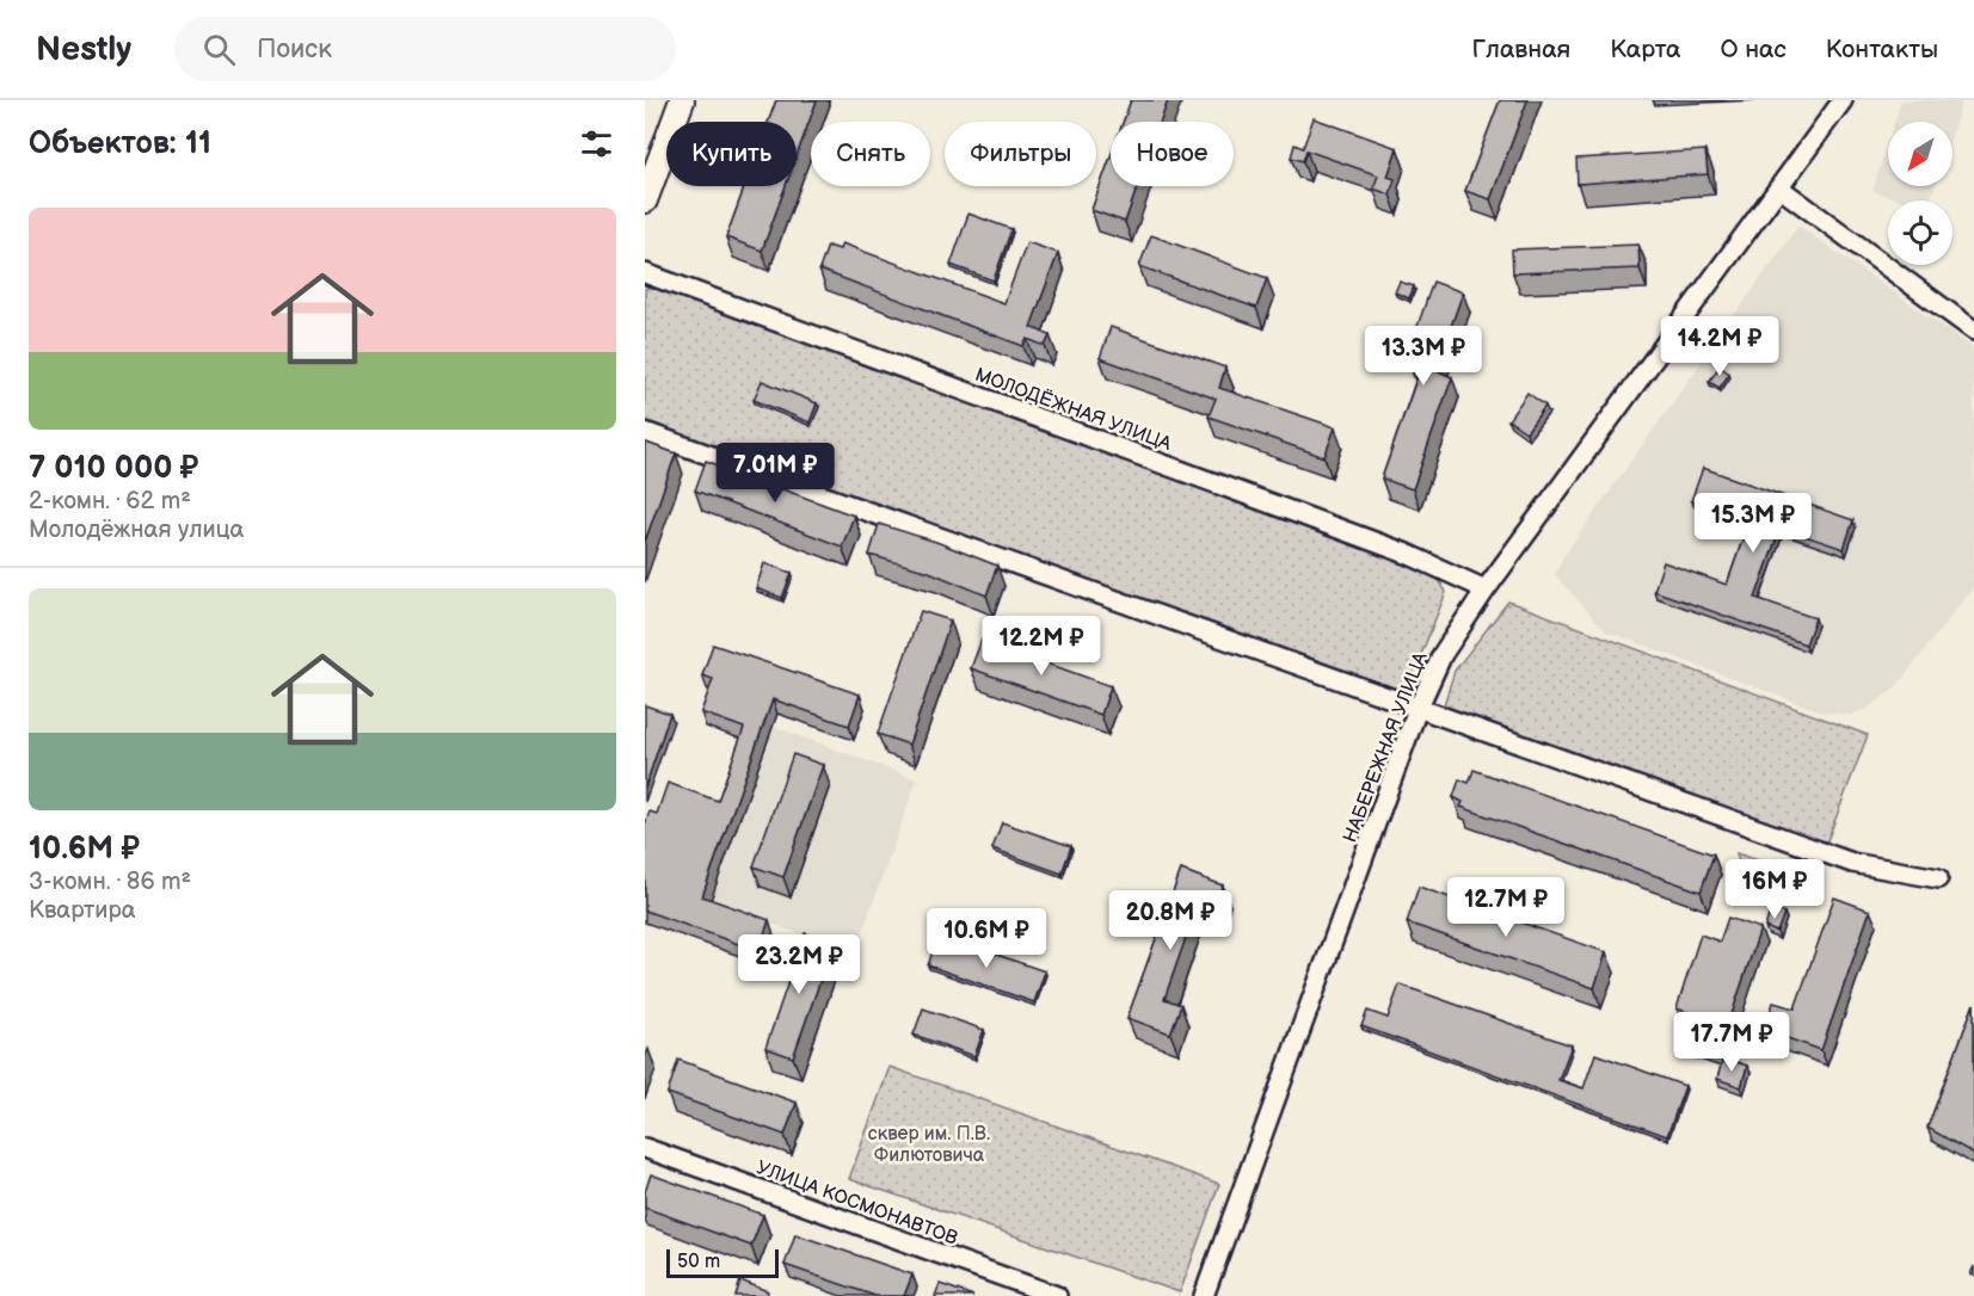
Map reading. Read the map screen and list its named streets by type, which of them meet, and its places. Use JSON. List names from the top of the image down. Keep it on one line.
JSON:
{"streets":{"street":["МОЛОДЁЖНАЯ УЛИЦА","НАБЕРЕЖНАЯ УЛИЦА","УЛИЦА КОСМОНАВТОВ"]},"crossings":[["МОЛОДЁЖНАЯ УЛИЦА","НАБЕРЕЖНАЯ УЛИЦА"]],"parks":["сквер им. П.В. Филютовича"],"scale_bar":"50 m","north":"bottom left","page":{"header":"Nestly","search":"Поиск","nav":["Главная","Карта","О нас","Контакты"],"heading":"Объектов: 11","chip":["Купить","Снять","Фильтры","Новое"],"list":[{"name":"7 010 000 ₽","note":"2-комн. · 62 m² · Молодёжная улица"},{"name":"10.6M ₽","note":"3-комн. · 86 m² · Квартира"}],"price":["14.2M ₽","13.3M ₽","7.01M ₽","15.3M ₽","12.2M ₽","16M ₽","12.7M ₽","20.8M ₽","10.6M ₽","23.2M ₽","17.7M ₽"],"scale":"50 m"}}
